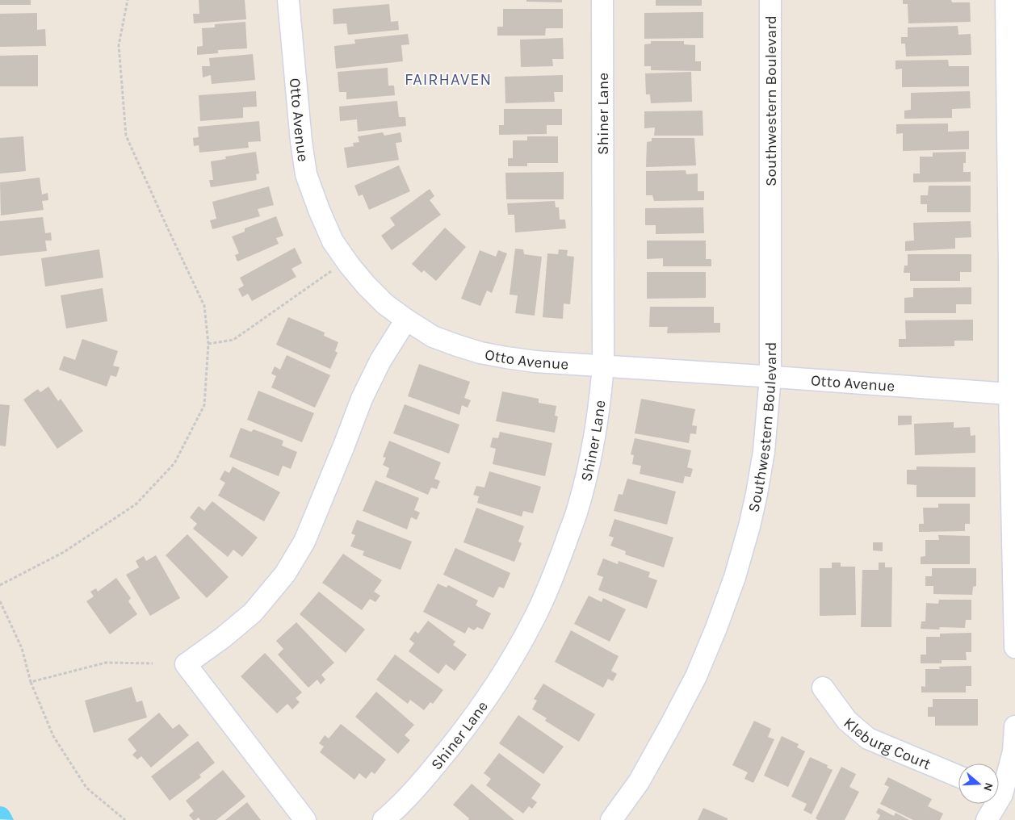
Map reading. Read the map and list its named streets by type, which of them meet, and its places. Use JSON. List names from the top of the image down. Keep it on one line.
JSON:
{"streets":{"street":["Southwestern Boulevard","Shiner Lane","Otto Avenue","Kleburg Court"]},"crossings":[["Southwestern Boulevard","Otto Avenue"],["Shiner Lane","Otto Avenue"]],"districts":["FAIRHAVEN"],"north":"right"}
